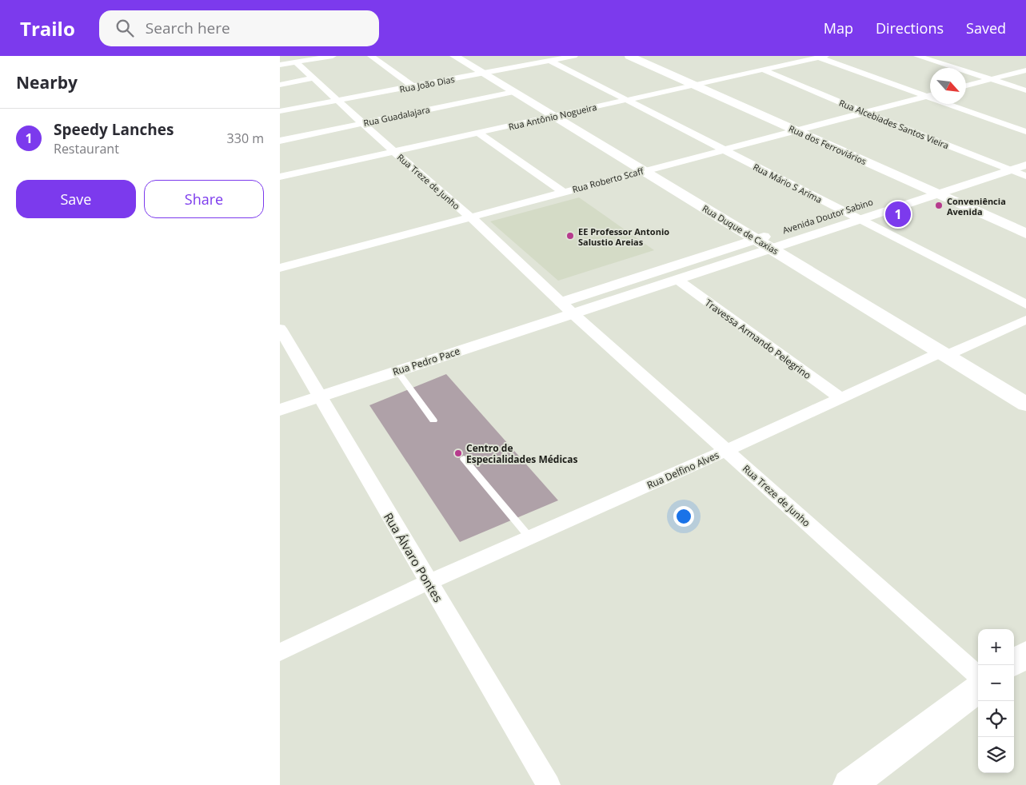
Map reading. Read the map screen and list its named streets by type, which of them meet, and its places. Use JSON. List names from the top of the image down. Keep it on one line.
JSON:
{"streets":{"main road":["Rua dos Ferroviários","Rua Duque de Caxias"],"street":["Rua João Dias","Rua Guadalajara","Rua Antônio Nogueira","Rua Alcebiades Santos Vieira","Rua Roberto Scaff","Rua Treze de Junho","Rua Mário S Arima","Avenida Doutor Sabino","Travessa Armando Pelegrino","Rua Pedro Pace","Rua Delfino Alves","Rua Álvaro Pontes"]},"crossings":[["Rua João Dias","Rua Treze de Junho"],["Rua João Dias","Rua Mário S Arima"],["Rua João Dias","Rua Duque de Caxias"],["Rua Guadalajara","Rua Treze de Junho"],["Rua Guadalajara","Rua Duque de Caxias"],["Rua Antônio Nogueira","Rua Alcebiades Santos Vieira"],["Rua Antônio Nogueira","Rua dos Ferroviários"],["Rua Antônio Nogueira","Rua Treze de Junho"],["Rua Antônio Nogueira","Rua Mário S Arima"],["Rua Antônio Nogueira","Rua Duque de Caxias"],["Rua Alcebiades Santos Vieira","Rua Roberto Scaff"],["Rua Alcebiades Santos Vieira","Avenida Doutor Sabino"],["Rua dos Ferroviários","Rua Roberto Scaff"],["Rua dos Ferroviários","Avenida Doutor Sabino"],["Rua Roberto Scaff","Rua Treze de Junho"],["Rua Roberto Scaff","Rua Mário S Arima"],["Rua Roberto Scaff","Rua Duque de Caxias"],["Rua Treze de Junho","Avenida Doutor Sabino"],["Rua Treze de Junho","Rua Pedro Pace"],["Rua Treze de Junho","Rua Delfino Alves"],["Rua Mário S Arima","Avenida Doutor Sabino"],["Avenida Doutor Sabino","Rua Duque de Caxias"],["Avenida Doutor Sabino","Travessa Armando Pelegrino"],["Avenida Doutor Sabino","Rua Pedro Pace"],["Rua Duque de Caxias","Rua Delfino Alves"],["Travessa Armando Pelegrino","Rua Delfino Alves"],["Rua Pedro Pace","Rua Álvaro Pontes"],["Rua Delfino Alves","Rua Álvaro Pontes"]],"places":["Conveniência Avenida","EE Professor Antonio Salustio Areias","Centro de Especialidades Médicas"],"north":"bottom right","page":{"header":"Trailo","search":"Search here","nav":["Map","Directions","Saved"],"heading":"Nearby","list":[{"mark":"1","name":"Speedy Lanches","note":"Restaurant","value":"330 m"}],"buttons":["Save","Share"],"pins":"1","map_buttons":["+","−"]}}
